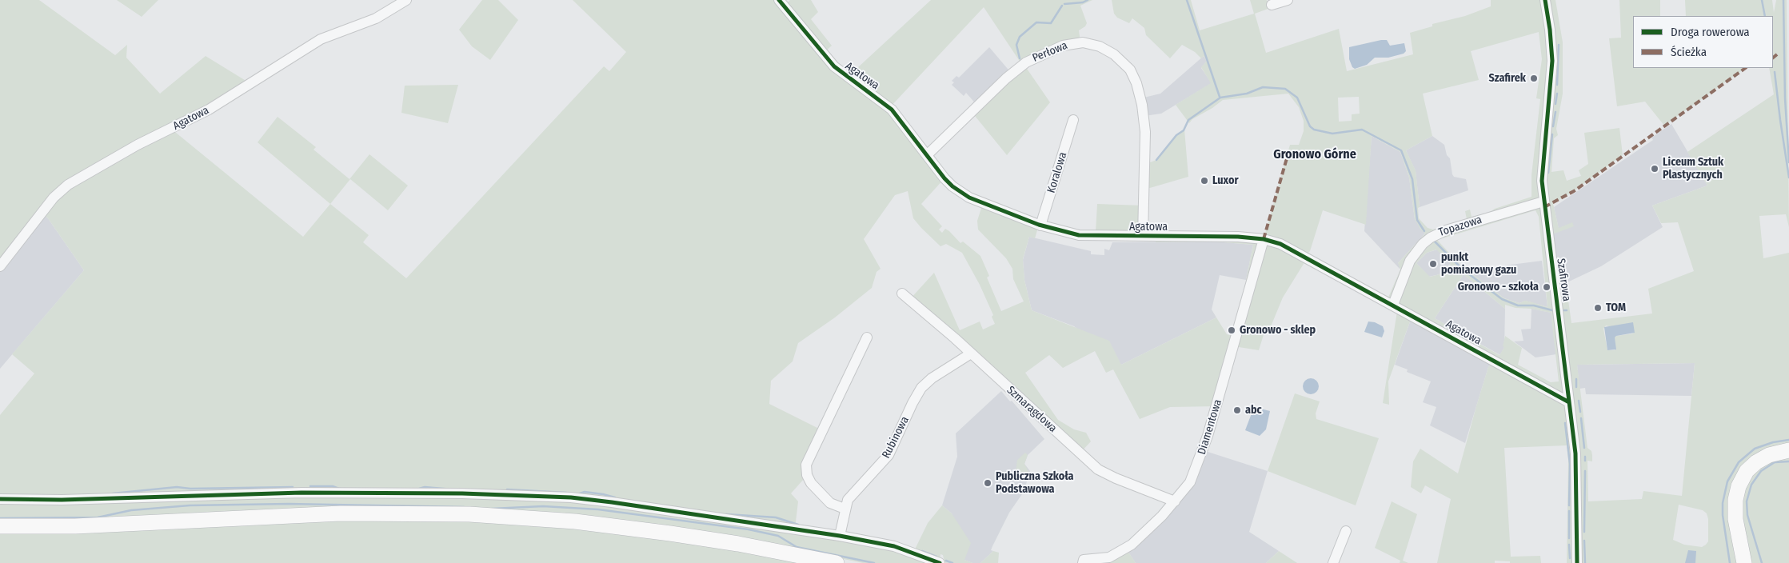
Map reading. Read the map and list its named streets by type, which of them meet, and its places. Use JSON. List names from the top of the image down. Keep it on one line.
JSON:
{"streets":{"street":["Perłowa","Agatowa","Koralowa","Topazowa","Szafirowa","Szmaragdowa","Diamentowa","Rubinowa"]},"crossings":[["Perłowa","Agatowa"],["Agatowa","Koralowa"],["Agatowa","Topazowa"],["Agatowa","Szafirowa"],["Agatowa","Diamentowa"],["Topazowa","Szafirowa"],["Szmaragdowa","Diamentowa"],["Szmaragdowa","Rubinowa"]],"districts":["Gronowo Górne"],"places":["Szafirek","Liceum Sztuk Plastycznych","Luxor","punkt pomiarowy gazu","Gronowo - szkoła","TOM","Gronowo - sklep","abc","Publiczna Szkoła Podstawowa"],"legend":["Droga rowerowa","Ścieżka"]}
